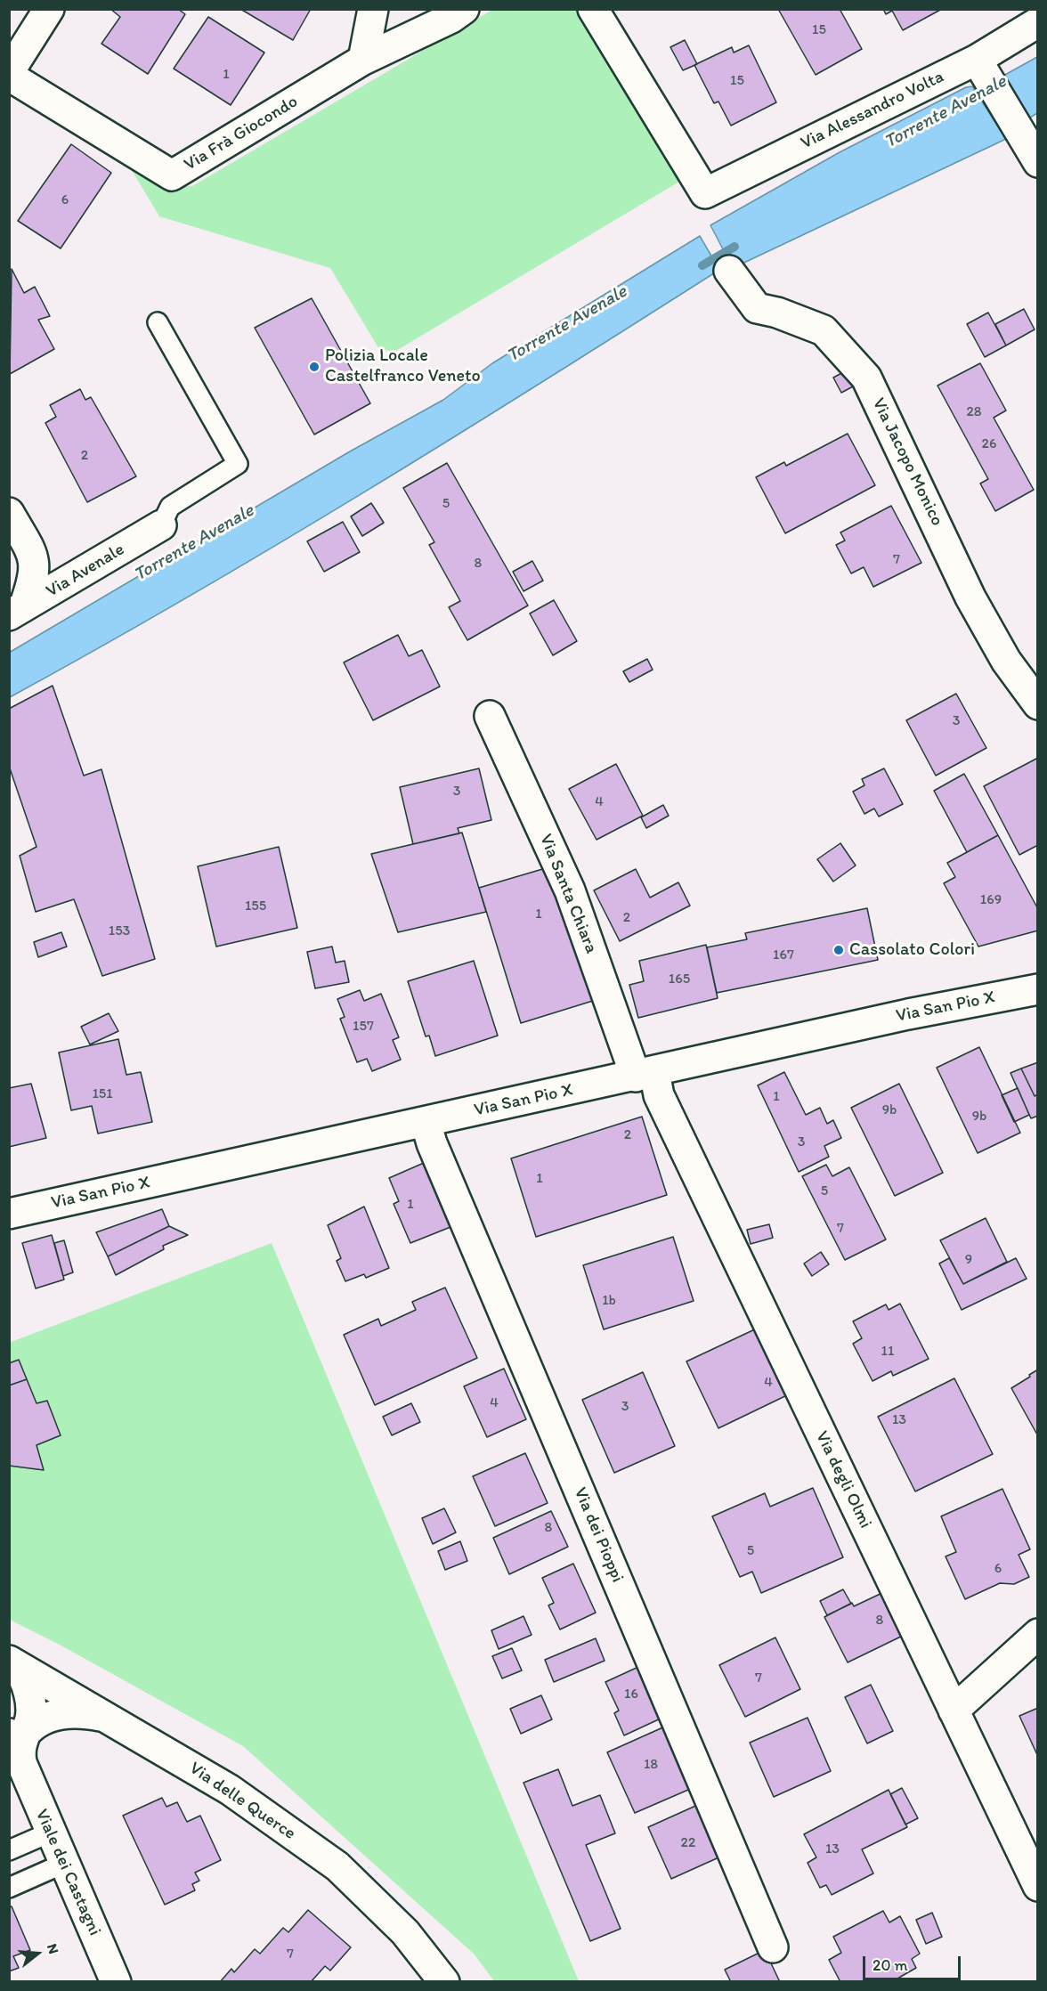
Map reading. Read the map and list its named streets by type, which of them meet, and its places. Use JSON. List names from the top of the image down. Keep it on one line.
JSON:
{"streets":{"street":["Via Alessandro Volta","Via Frà Giocondo","Via Jacopo Monico","Via Avenale","Via Santa Chiara","Via San Pio X","Via degli Olmi","Via dei Pioppi","Via delle Querce","Viale dei Castagni"]},"crossings":[["Via Santa Chiara","Via San Pio X"],["Via Santa Chiara","Via degli Olmi"],["Via San Pio X","Via degli Olmi"],["Via San Pio X","Via dei Pioppi"]],"water":["Torrente Avenale"],"places":["Polizia Locale Castelfranco Veneto","Cassolato Colori"],"house_numbers":["15","1","15","6","28","26","2","5","7","8","3","3","4","169","155","1","2","153","167","165","157","151","1","9b","9b","2","3","1","5","1","7","9","1b","11","4","4","3","13","8","5","6","8","7","16","18","22","13","7"],"scale_bar":"20 m","north":"right"}
